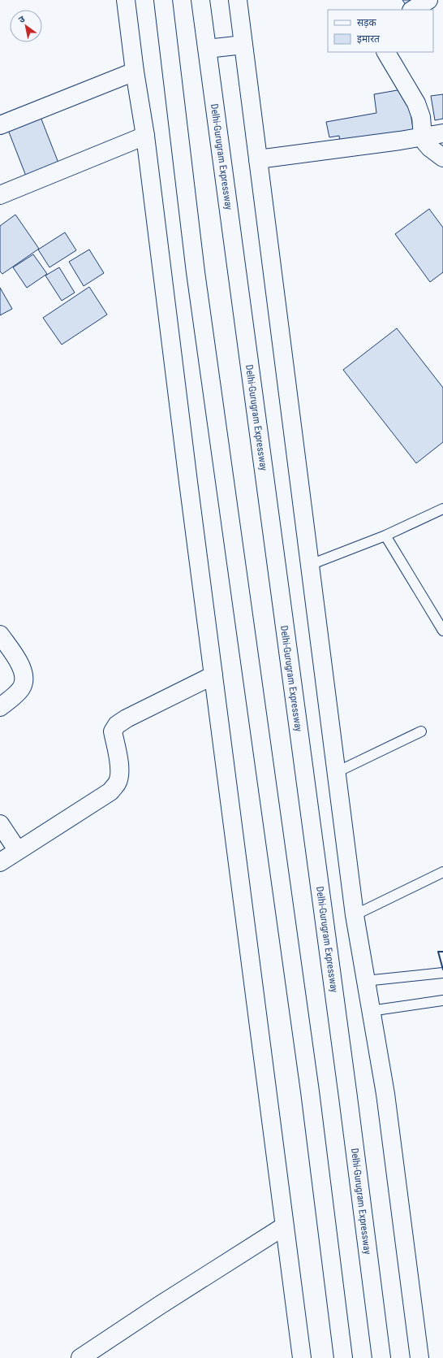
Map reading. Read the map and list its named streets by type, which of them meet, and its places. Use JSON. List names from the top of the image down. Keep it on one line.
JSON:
{"streets":{"main road":["Delhi-Gurugram Expressway"]},"legend":["सड़क","इमारत"],"north":"top left"}
